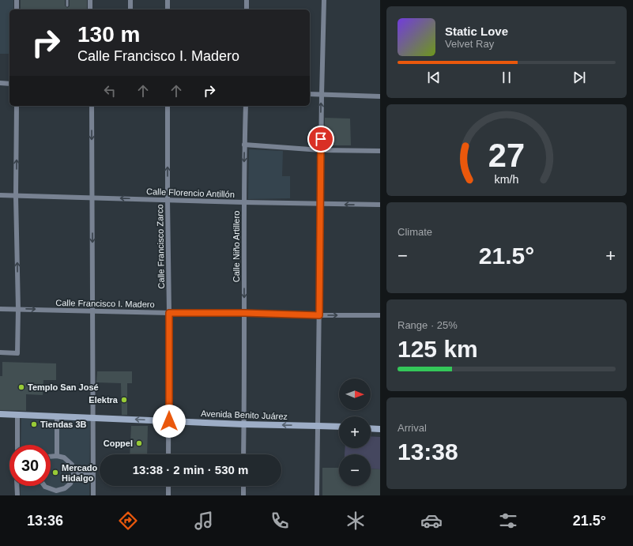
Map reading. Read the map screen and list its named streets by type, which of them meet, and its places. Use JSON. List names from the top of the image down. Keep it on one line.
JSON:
{"streets":{"street":["Calle Florencio Antillón","Calle Francisco Zarco","Calle Niño Artillero","Calle Francisco I. Madero","Avenida Benito Juárez"]},"crossings":[["Calle Florencio Antillón","Calle Francisco Zarco"],["Calle Florencio Antillón","Calle Niño Artillero"],["Calle Francisco Zarco","Calle Francisco I. Madero"],["Calle Francisco Zarco","Avenida Benito Juárez"],["Calle Niño Artillero","Calle Francisco I. Madero"],["Calle Niño Artillero","Avenida Benito Juárez"]],"one_way":["Calle Florencio Antillón","Calle Niño Artillero","Calle Francisco I. Madero","Avenida Benito Juárez"],"places":["Templo San José","Elektra","Tiendas 3B","Coppel","Mercado Hidalgo"],"north":"right","page":{"turn":["130 m","Calle Francisco I. Madero"],"song":["Static Love","Velvet Ray"],"tile":["Climate",["Range · 25%","125 km"],["Arrival","13:38"]],"heat":["−","21.5°","+"],"map_buttons":["+","−"],"limit":"30","trip":"13:38 · 2 min · 530 m","tabs":["13:36","21.5°"],"gauge":["27","km/h"]}}
